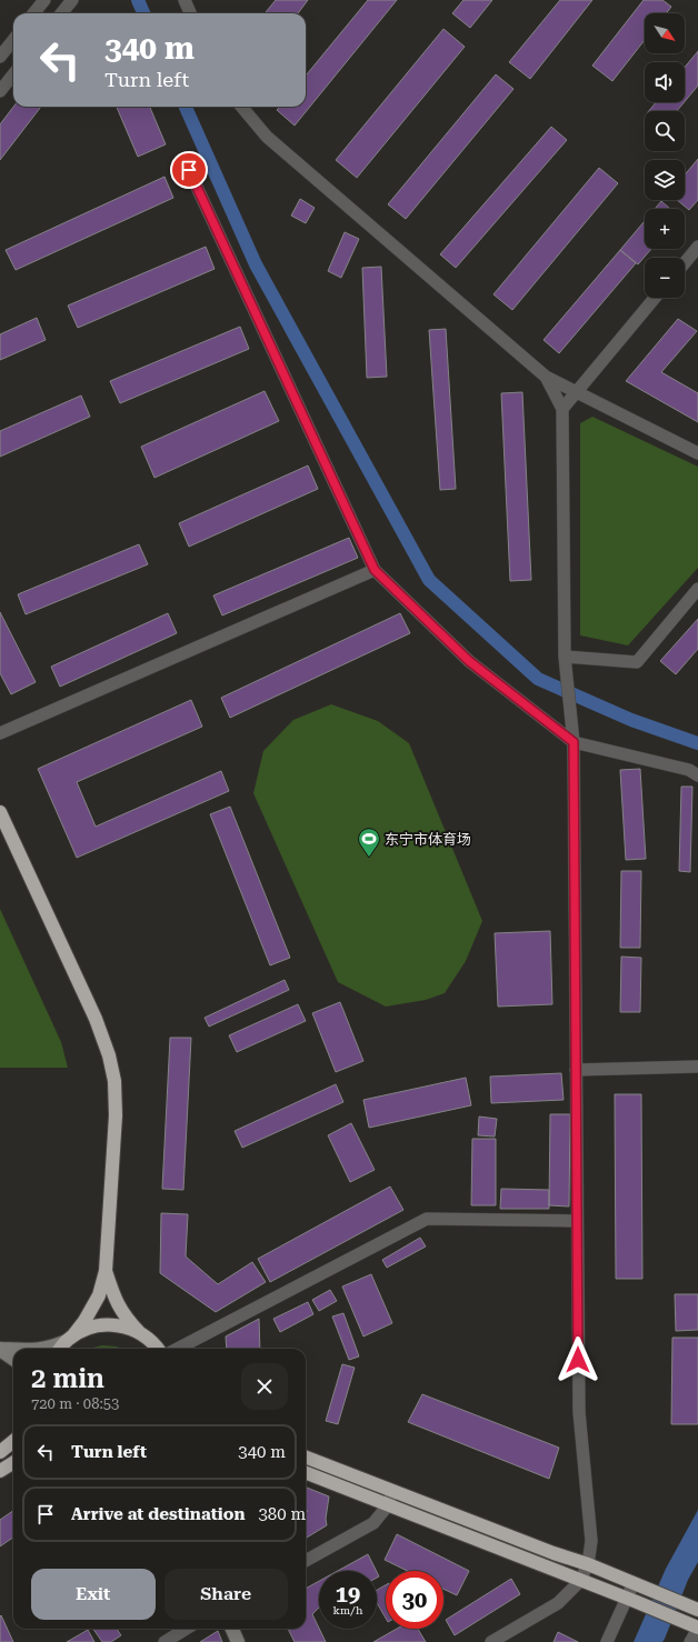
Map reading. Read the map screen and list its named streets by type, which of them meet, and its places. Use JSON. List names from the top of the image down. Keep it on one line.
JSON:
{"places":{"sports":["东宁市体育场"]},"north":"bottom right","page":{"map_buttons":["+","−"],"turn":["340 m","Turn left"],"heading":["2 min","720 m · 08:53"],"list":[{"name":"Turn left","value":"340 m"},{"name":"Arrive at destination","value":"380 m"}],"buttons":["Exit","Share"],"speed":"19 km/h","limit":"30"}}
